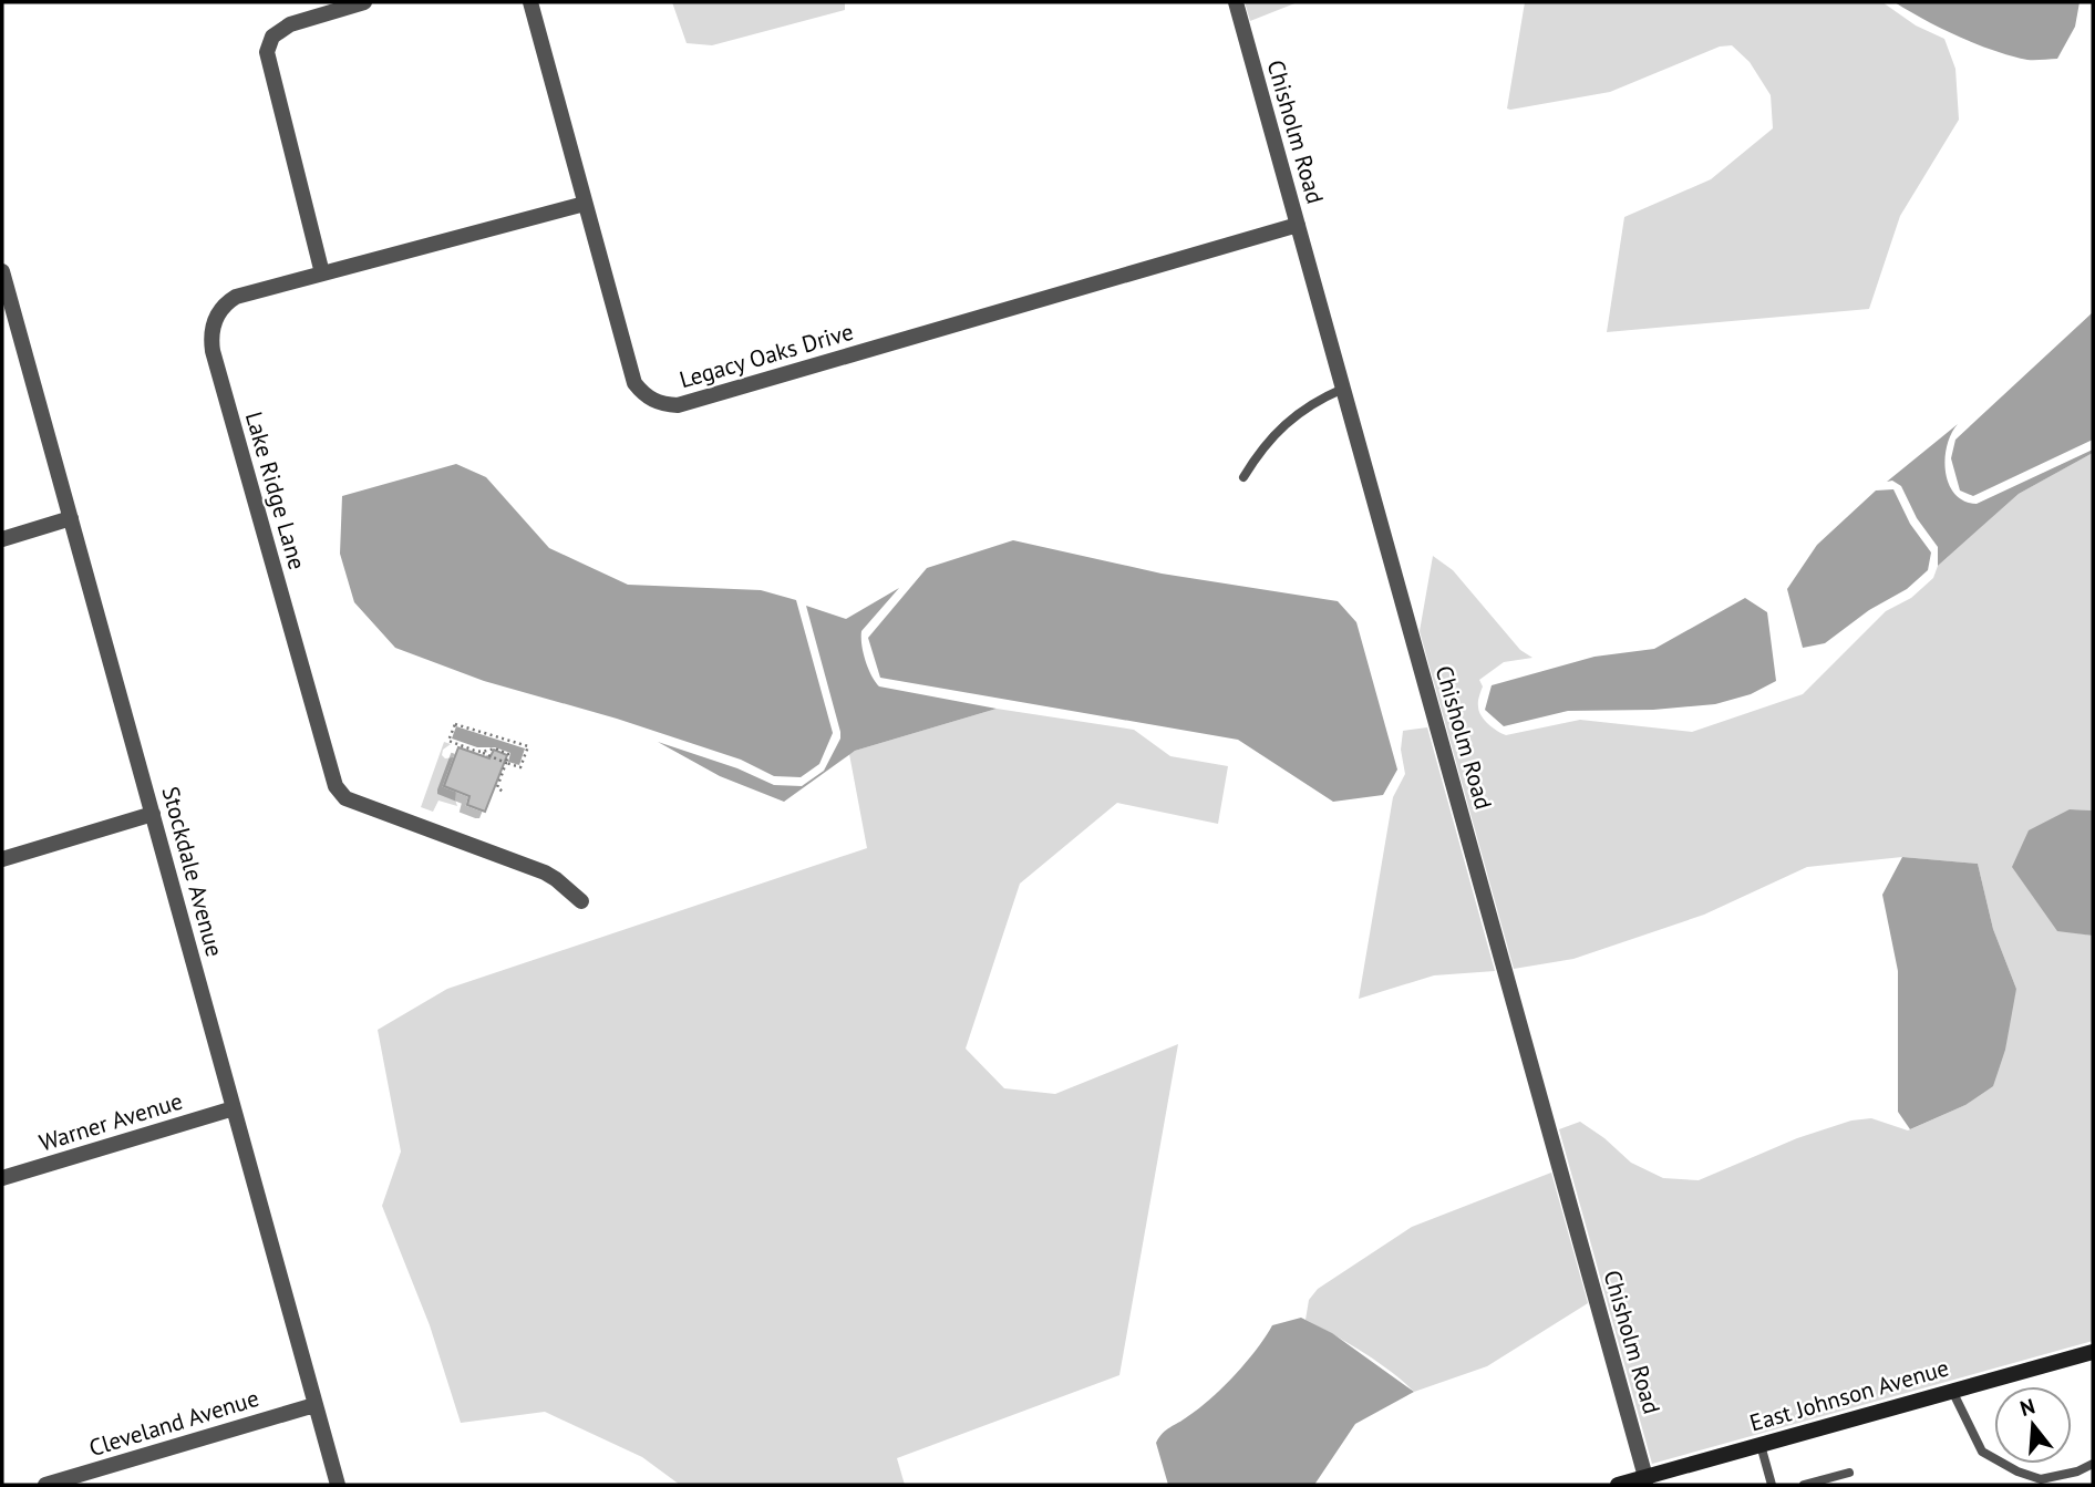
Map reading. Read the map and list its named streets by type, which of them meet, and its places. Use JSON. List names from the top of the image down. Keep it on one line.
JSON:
{"streets":{"main road":["East Johnson Avenue"],"street":["Chisholm Road","Legacy Oaks Drive","Lake Ridge Lane","Stockdale Avenue","Warner Avenue","Cleveland Avenue"]},"crossings":[["Chisholm Road","Legacy Oaks Drive"],["Chisholm Road","East Johnson Avenue"],["Legacy Oaks Drive","Lake Ridge Lane"],["Stockdale Avenue","Warner Avenue"],["Stockdale Avenue","Cleveland Avenue"]],"north":"top"}
